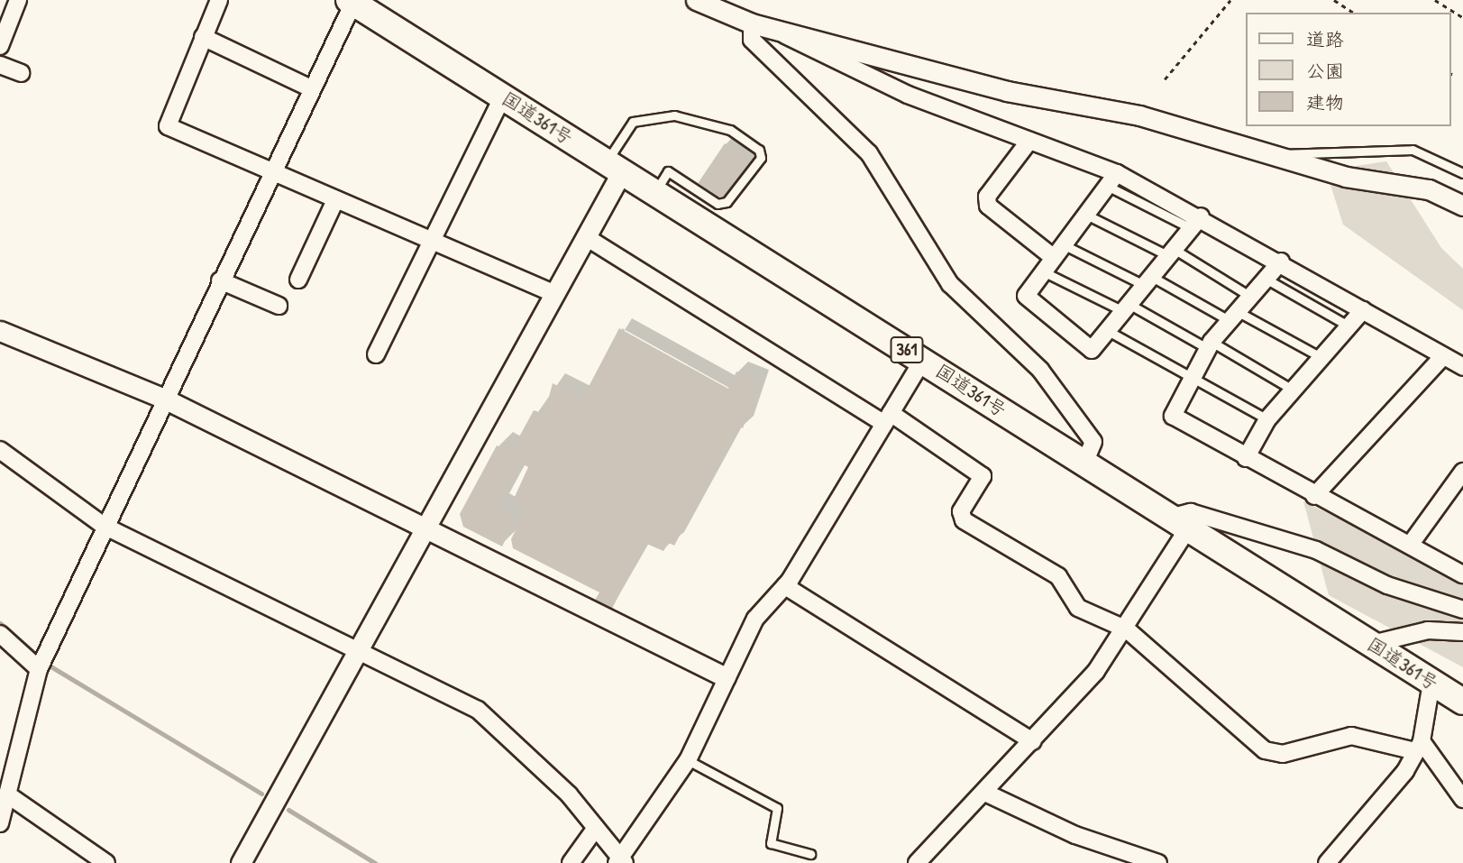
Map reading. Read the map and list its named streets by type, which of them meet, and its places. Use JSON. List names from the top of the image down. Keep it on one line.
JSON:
{"streets":{"highway":["国道361号","361"]},"legend":["道路","公園","建物"]}
